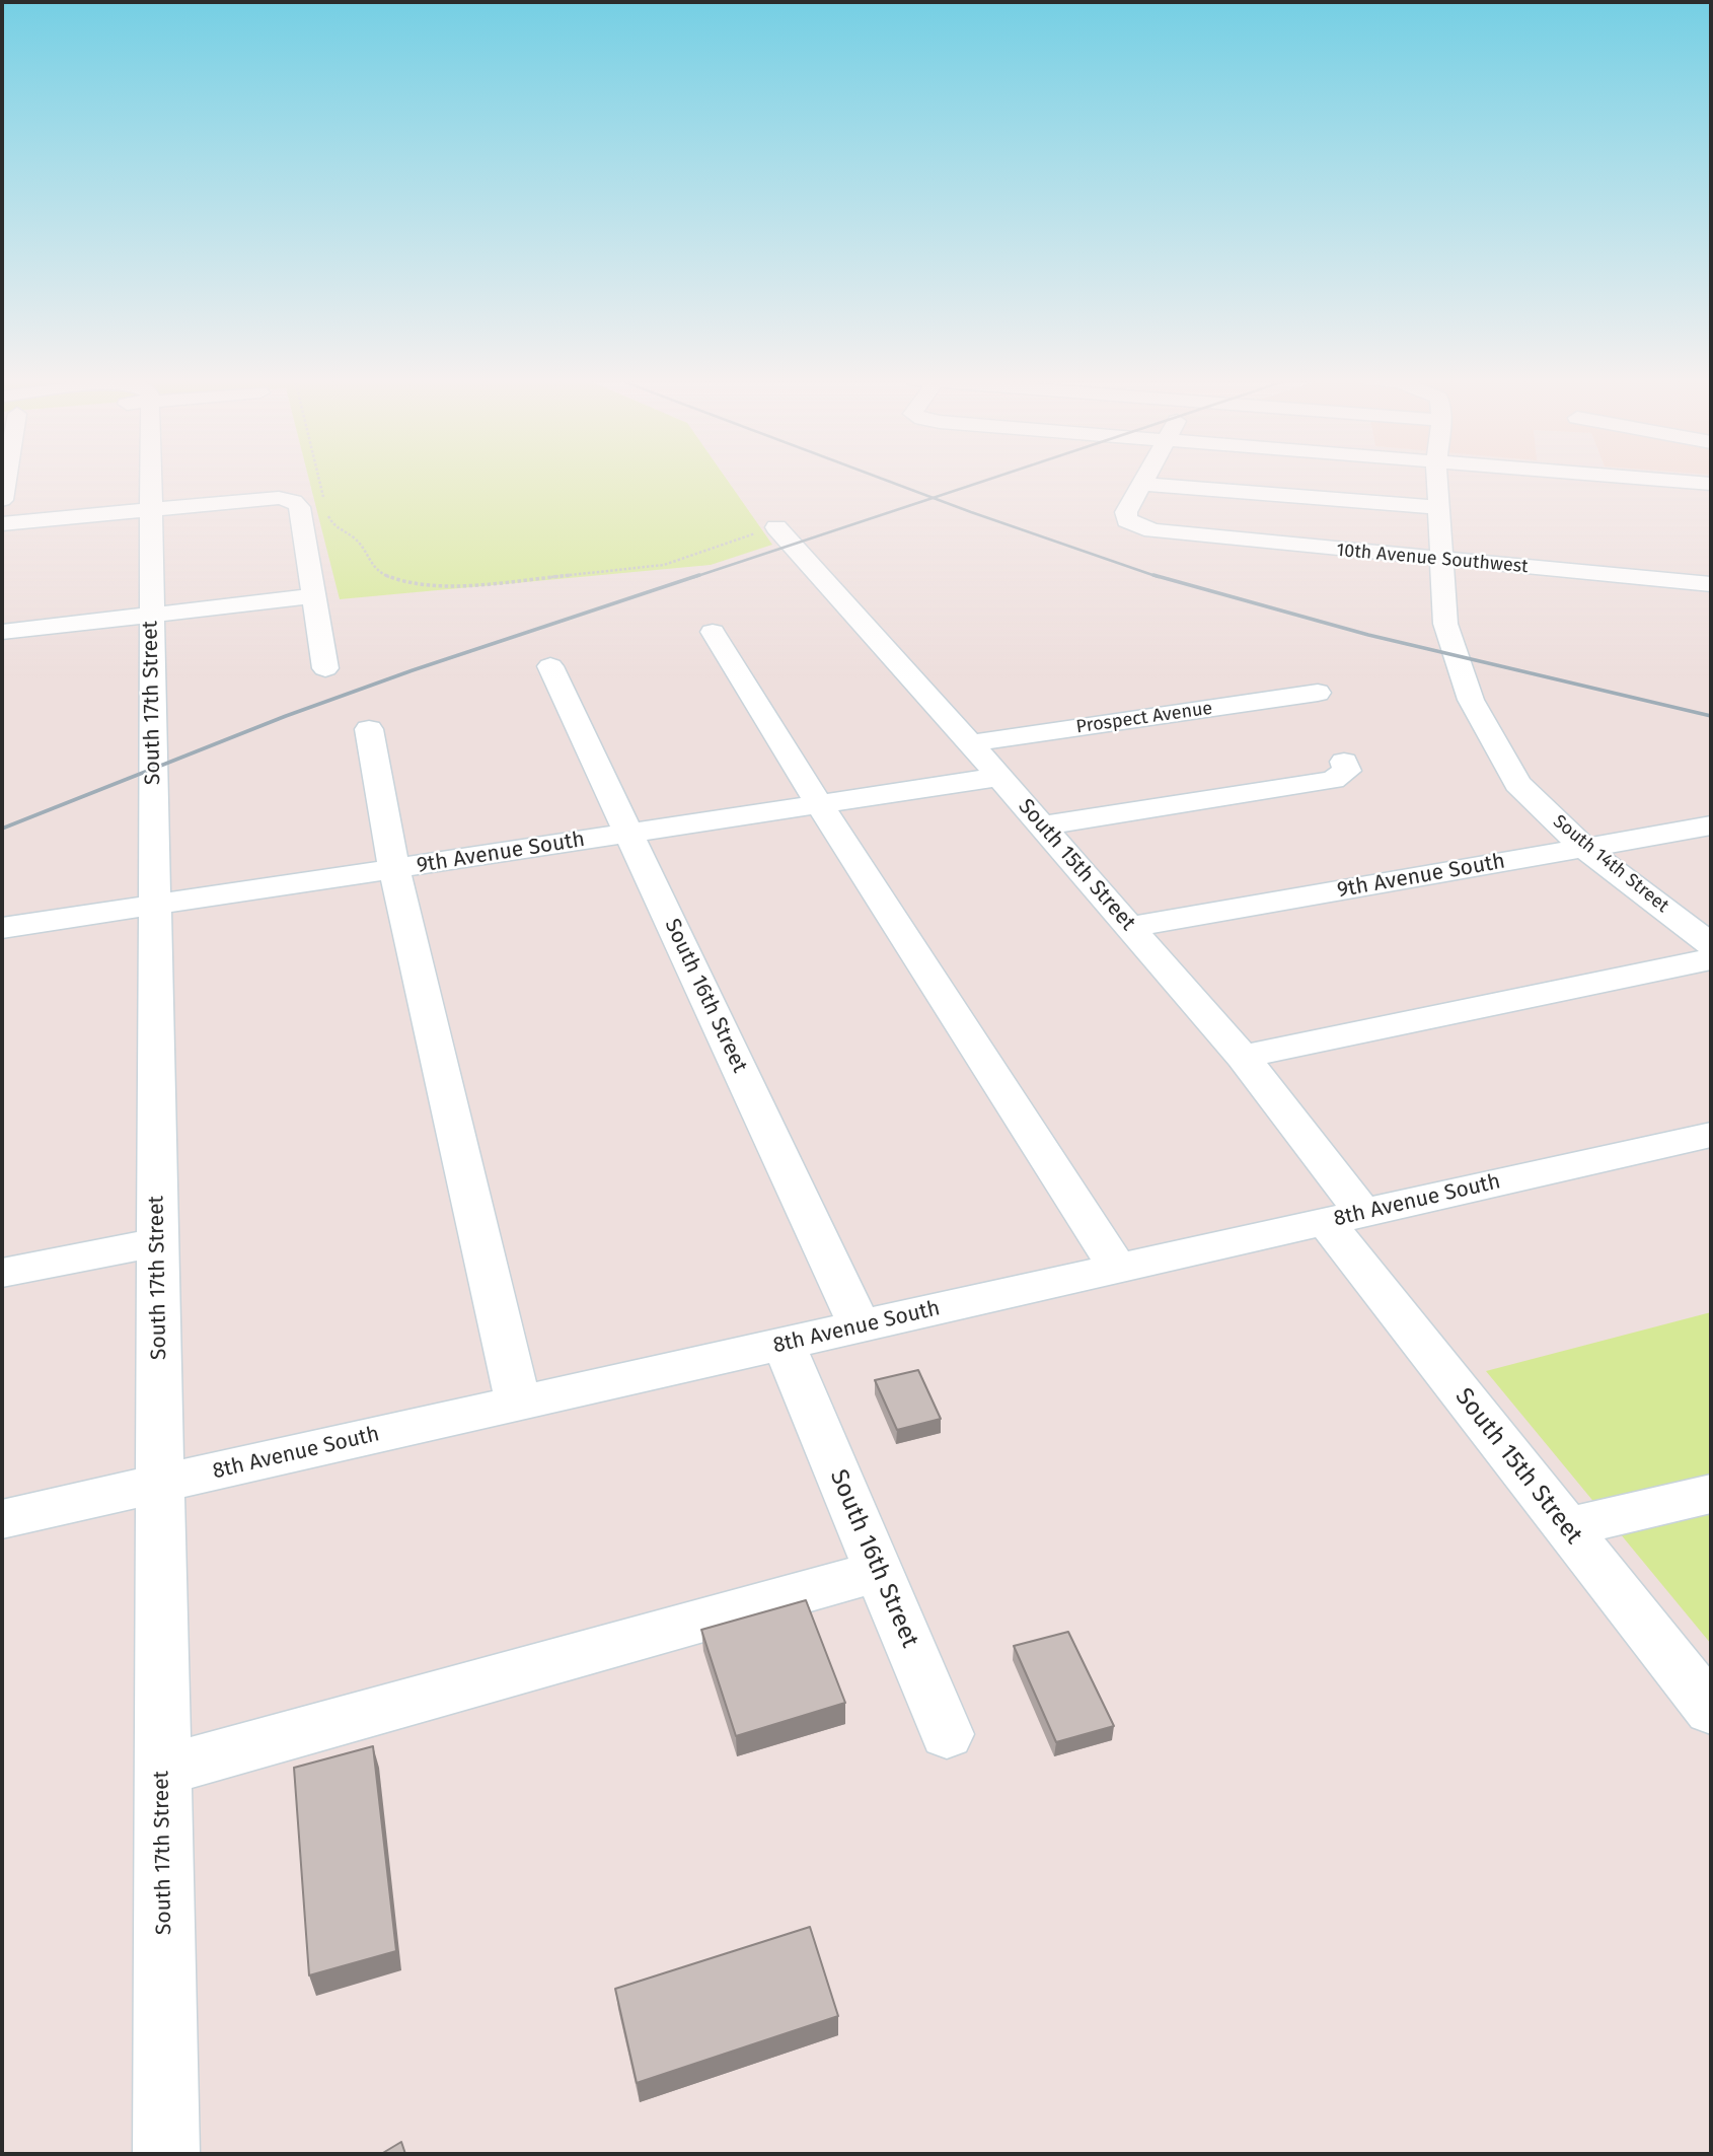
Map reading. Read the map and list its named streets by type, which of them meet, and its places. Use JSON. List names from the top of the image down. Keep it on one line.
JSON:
{"streets":{"street":["10th Avenue Southwest","South 17th Street","Prospect Avenue","9th Avenue South","South 14th Street","South 15th Street","South 16th Street","8th Avenue South"]},"crossings":[["South 17th Street","9th Avenue South"],["South 17th Street","8th Avenue South"],["Prospect Avenue","South 15th Street"],["9th Avenue South","South 14th Street"],["9th Avenue South","South 15th Street"],["9th Avenue South","South 16th Street"],["South 15th Street","8th Avenue South"],["South 16th Street","8th Avenue South"]]}
